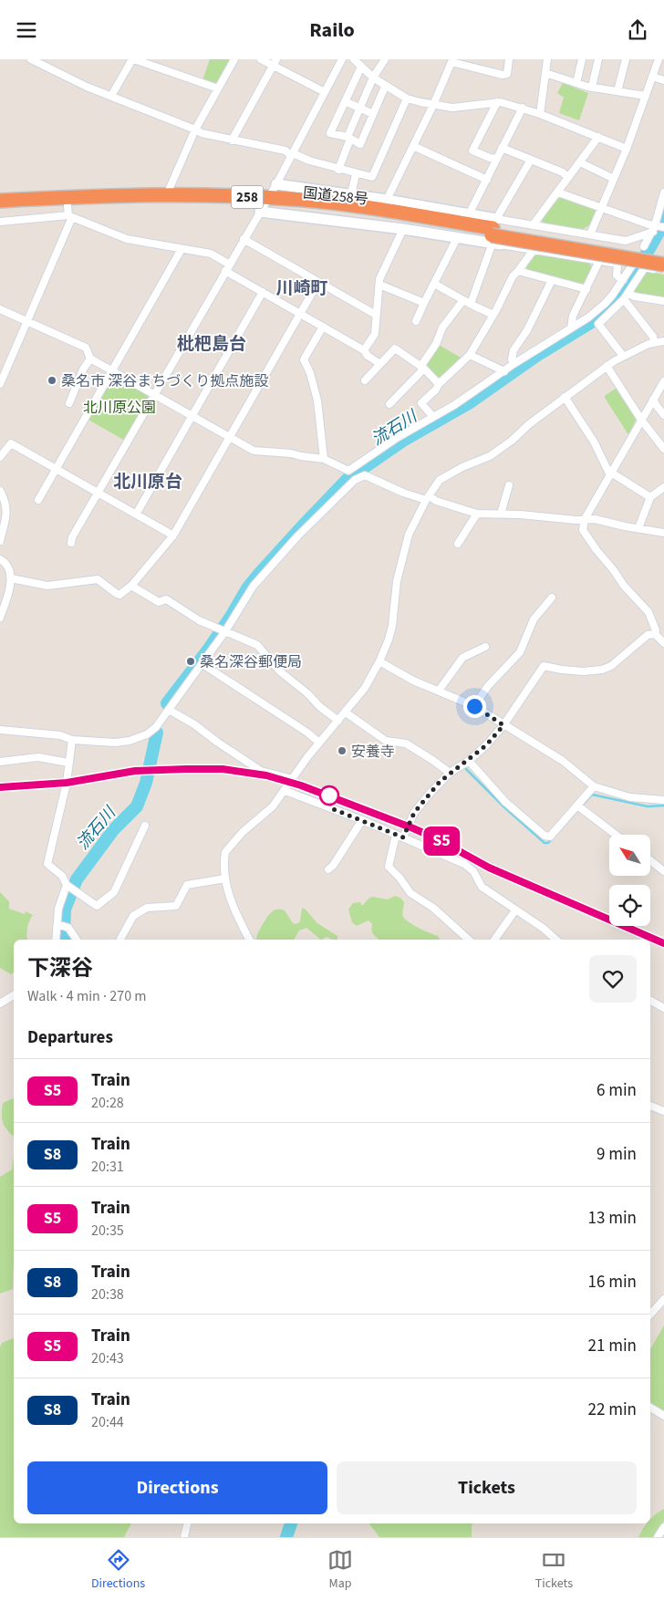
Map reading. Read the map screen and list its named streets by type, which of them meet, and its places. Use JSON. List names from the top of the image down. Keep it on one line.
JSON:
{"streets":{"highway":["国道258号","258"]},"districts":["川崎町","枇杷島台","北川原台"],"water":["流石川"],"parks":["北川原公園"],"places":["桑名市 深谷まちづくり拠点施設","桑名深谷郵便局","安養寺"],"north":"top left","page":{"header":"Railo","on_map":"S5","heading":[["下深谷","Walk · 4 min · 270 m"],"Departures"],"list":[{"mark":"S5","name":"Train","note":"20:28","value":"6 min"},{"mark":"S8","name":"Train","note":"20:31","value":"9 min"},{"mark":"S5","name":"Train","note":"20:35","value":"13 min"},{"mark":"S8","name":"Train","note":"20:38","value":"16 min"},{"mark":"S5","name":"Train","note":"20:43","value":"21 min"},{"mark":"S8","name":"Train","note":"20:44","value":"22 min"}],"buttons":["Directions","Tickets"],"tabs":["Directions","Map","Tickets"]}}
